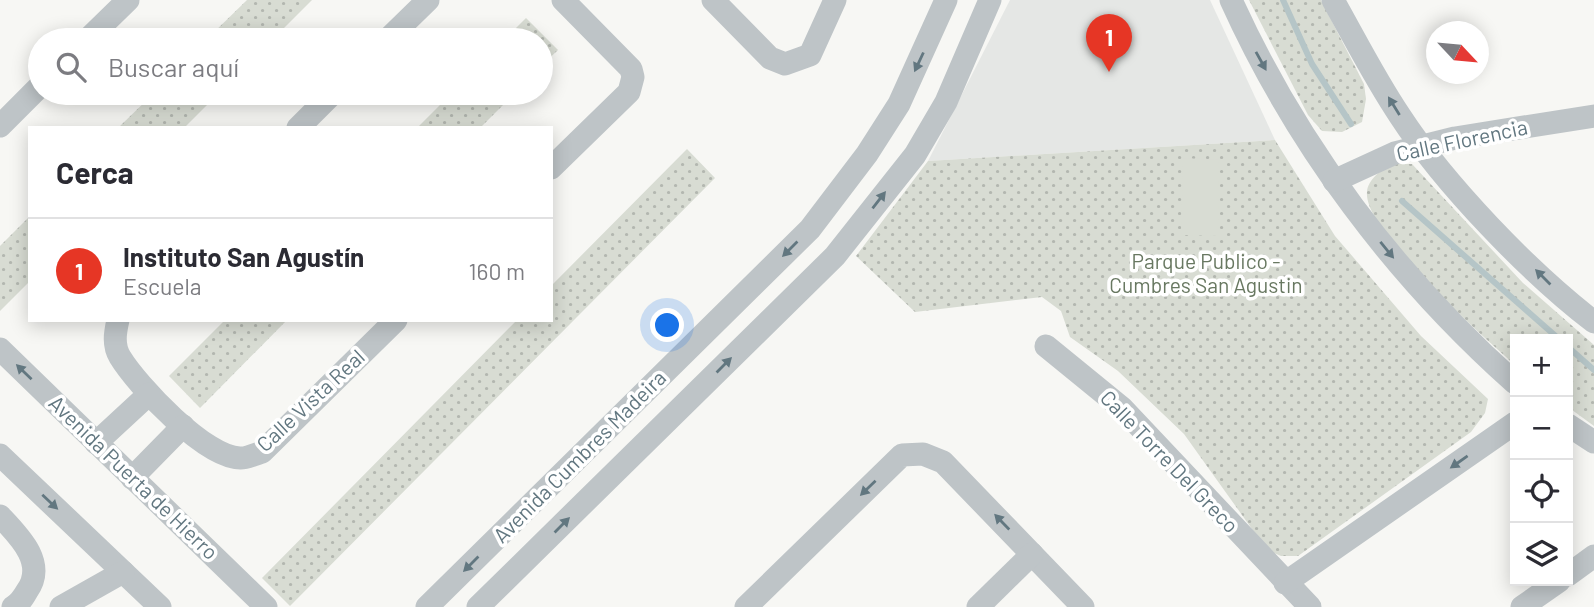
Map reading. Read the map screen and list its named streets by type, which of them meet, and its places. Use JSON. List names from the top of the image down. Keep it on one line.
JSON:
{"streets":{"street":["Calle Florencia","Calle Vista Real","Avenida Cumbres Madeira","Calle Torre Del Greco","Avenida Puerta de Hierro"]},"parks":["Parque Publico - Cumbres San Agustin"],"north":"bottom right","page":{"pins":"1","search":"Buscar aquí","heading":"Cerca","list":[{"mark":"1","name":"Instituto San Agustín","note":"Escuela","value":"160 m"}],"map_buttons":["+","−"]}}
